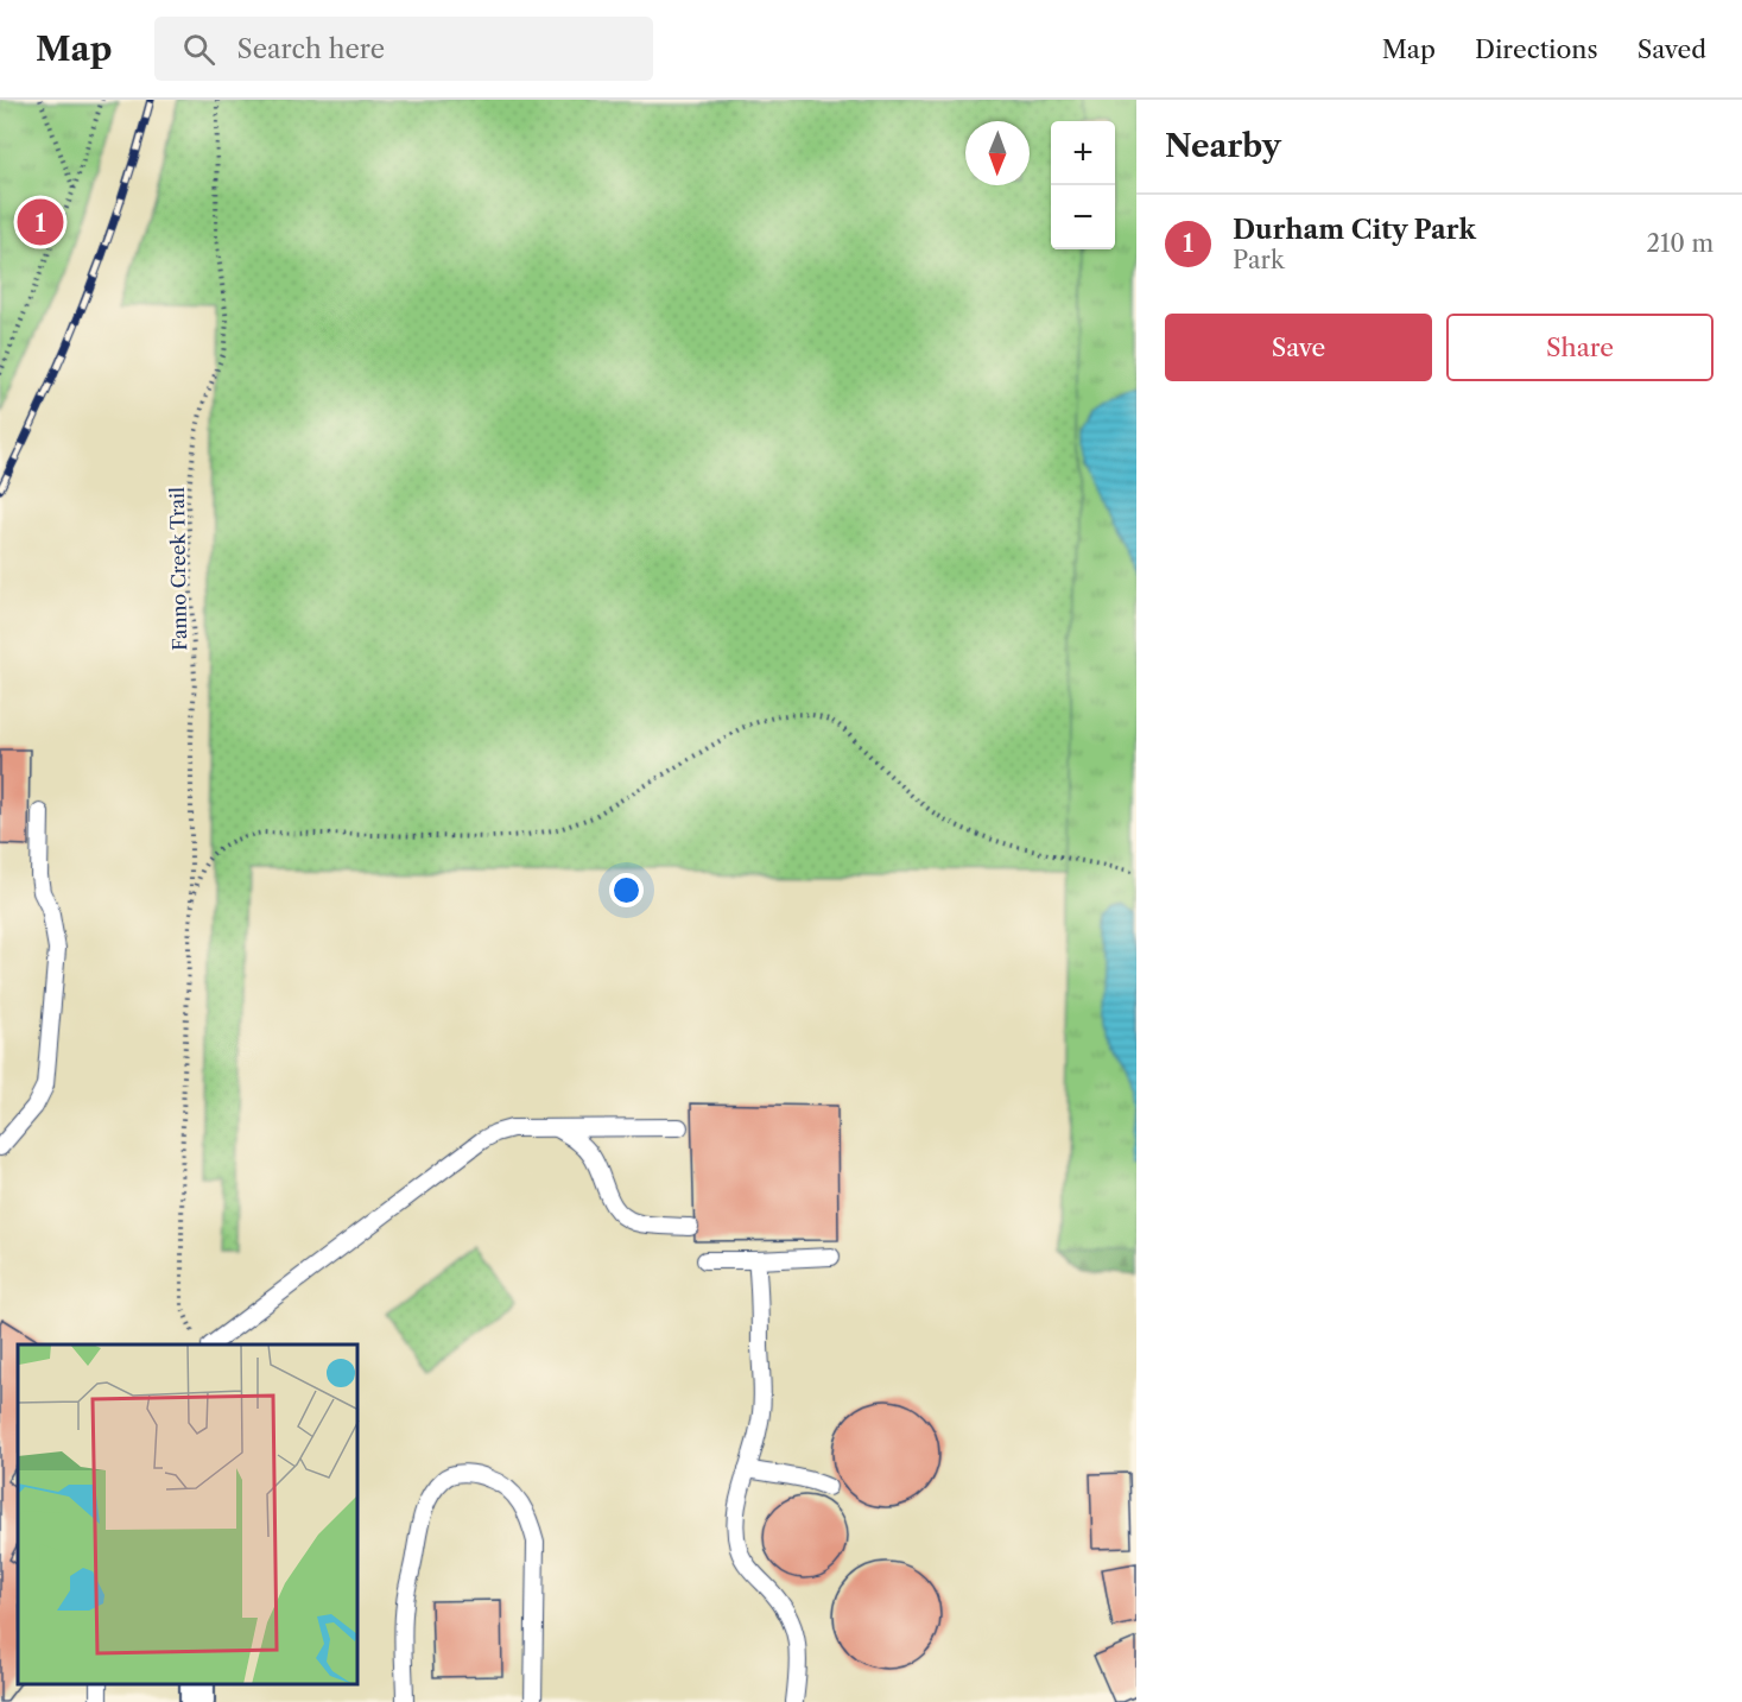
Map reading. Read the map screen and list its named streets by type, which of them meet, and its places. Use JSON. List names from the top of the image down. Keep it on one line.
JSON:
{"streets":{"path":["Fanno Creek Trail"]},"north":"bottom","page":{"header":"Map","search":"Search here","nav":["Map","Directions","Saved"],"heading":"Nearby","map_buttons":["+","−"],"list":[{"mark":"1","name":"Durham City Park","note":"Park","value":"210 m"}],"pins":"1","buttons":["Save","Share"]}}
